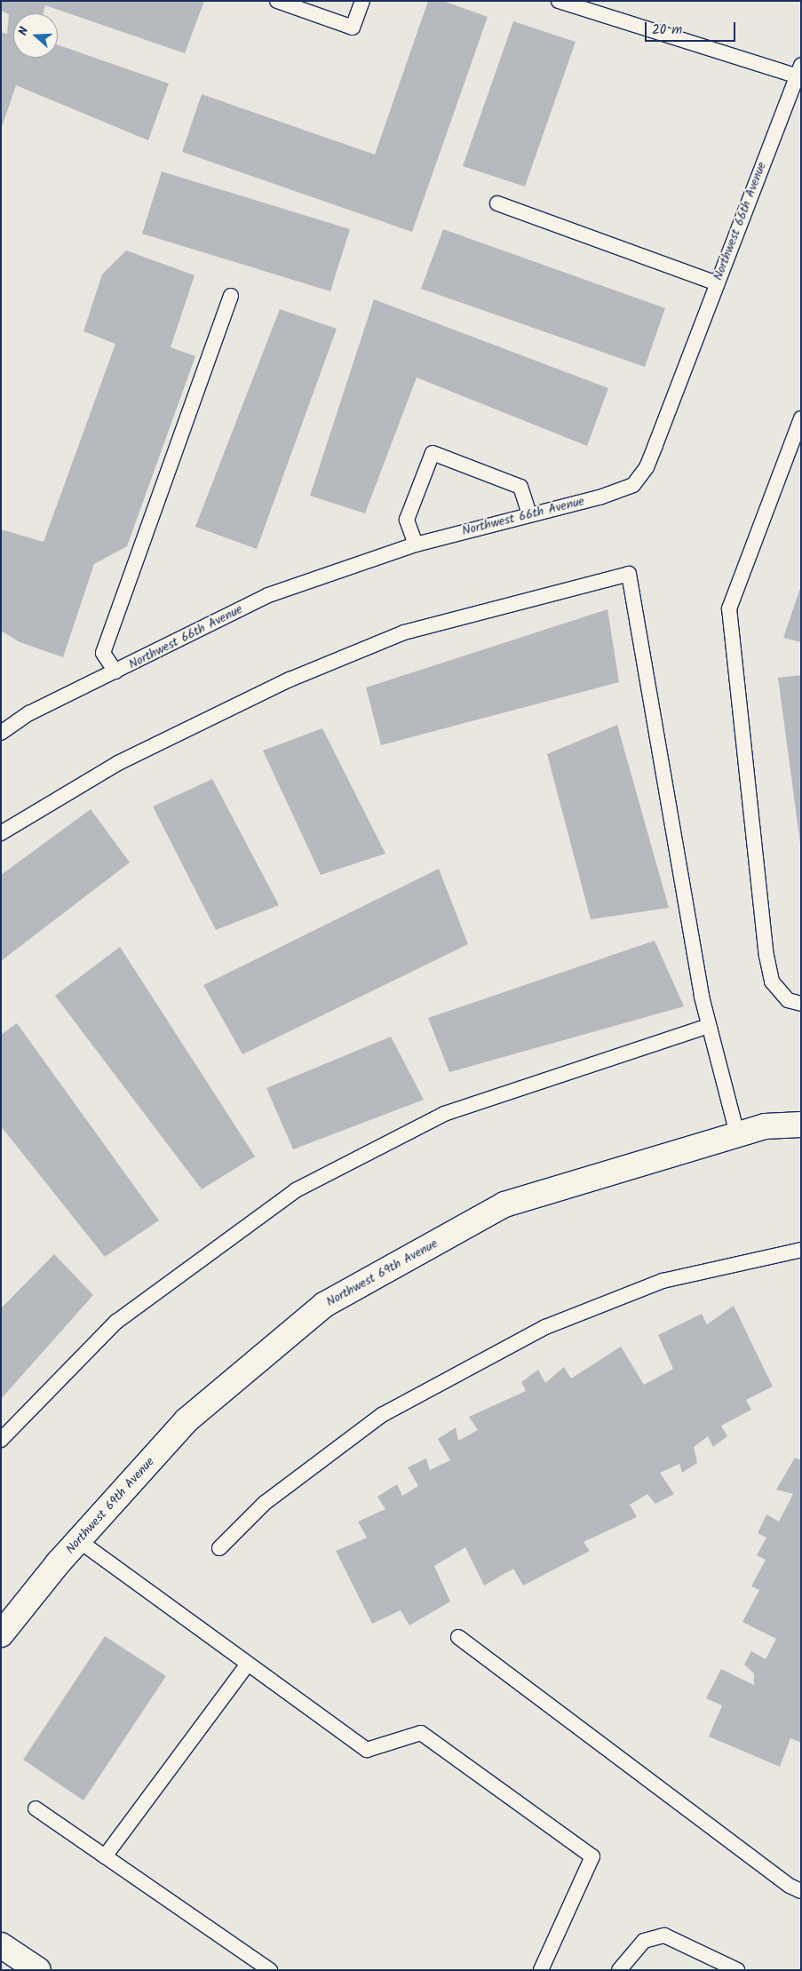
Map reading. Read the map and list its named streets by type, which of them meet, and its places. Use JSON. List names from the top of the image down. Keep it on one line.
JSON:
{"streets":{"street":["Northwest 69th Avenue"],"lane":["Northwest 66th Avenue"]},"scale_bar":"20 m","north":"left"}
